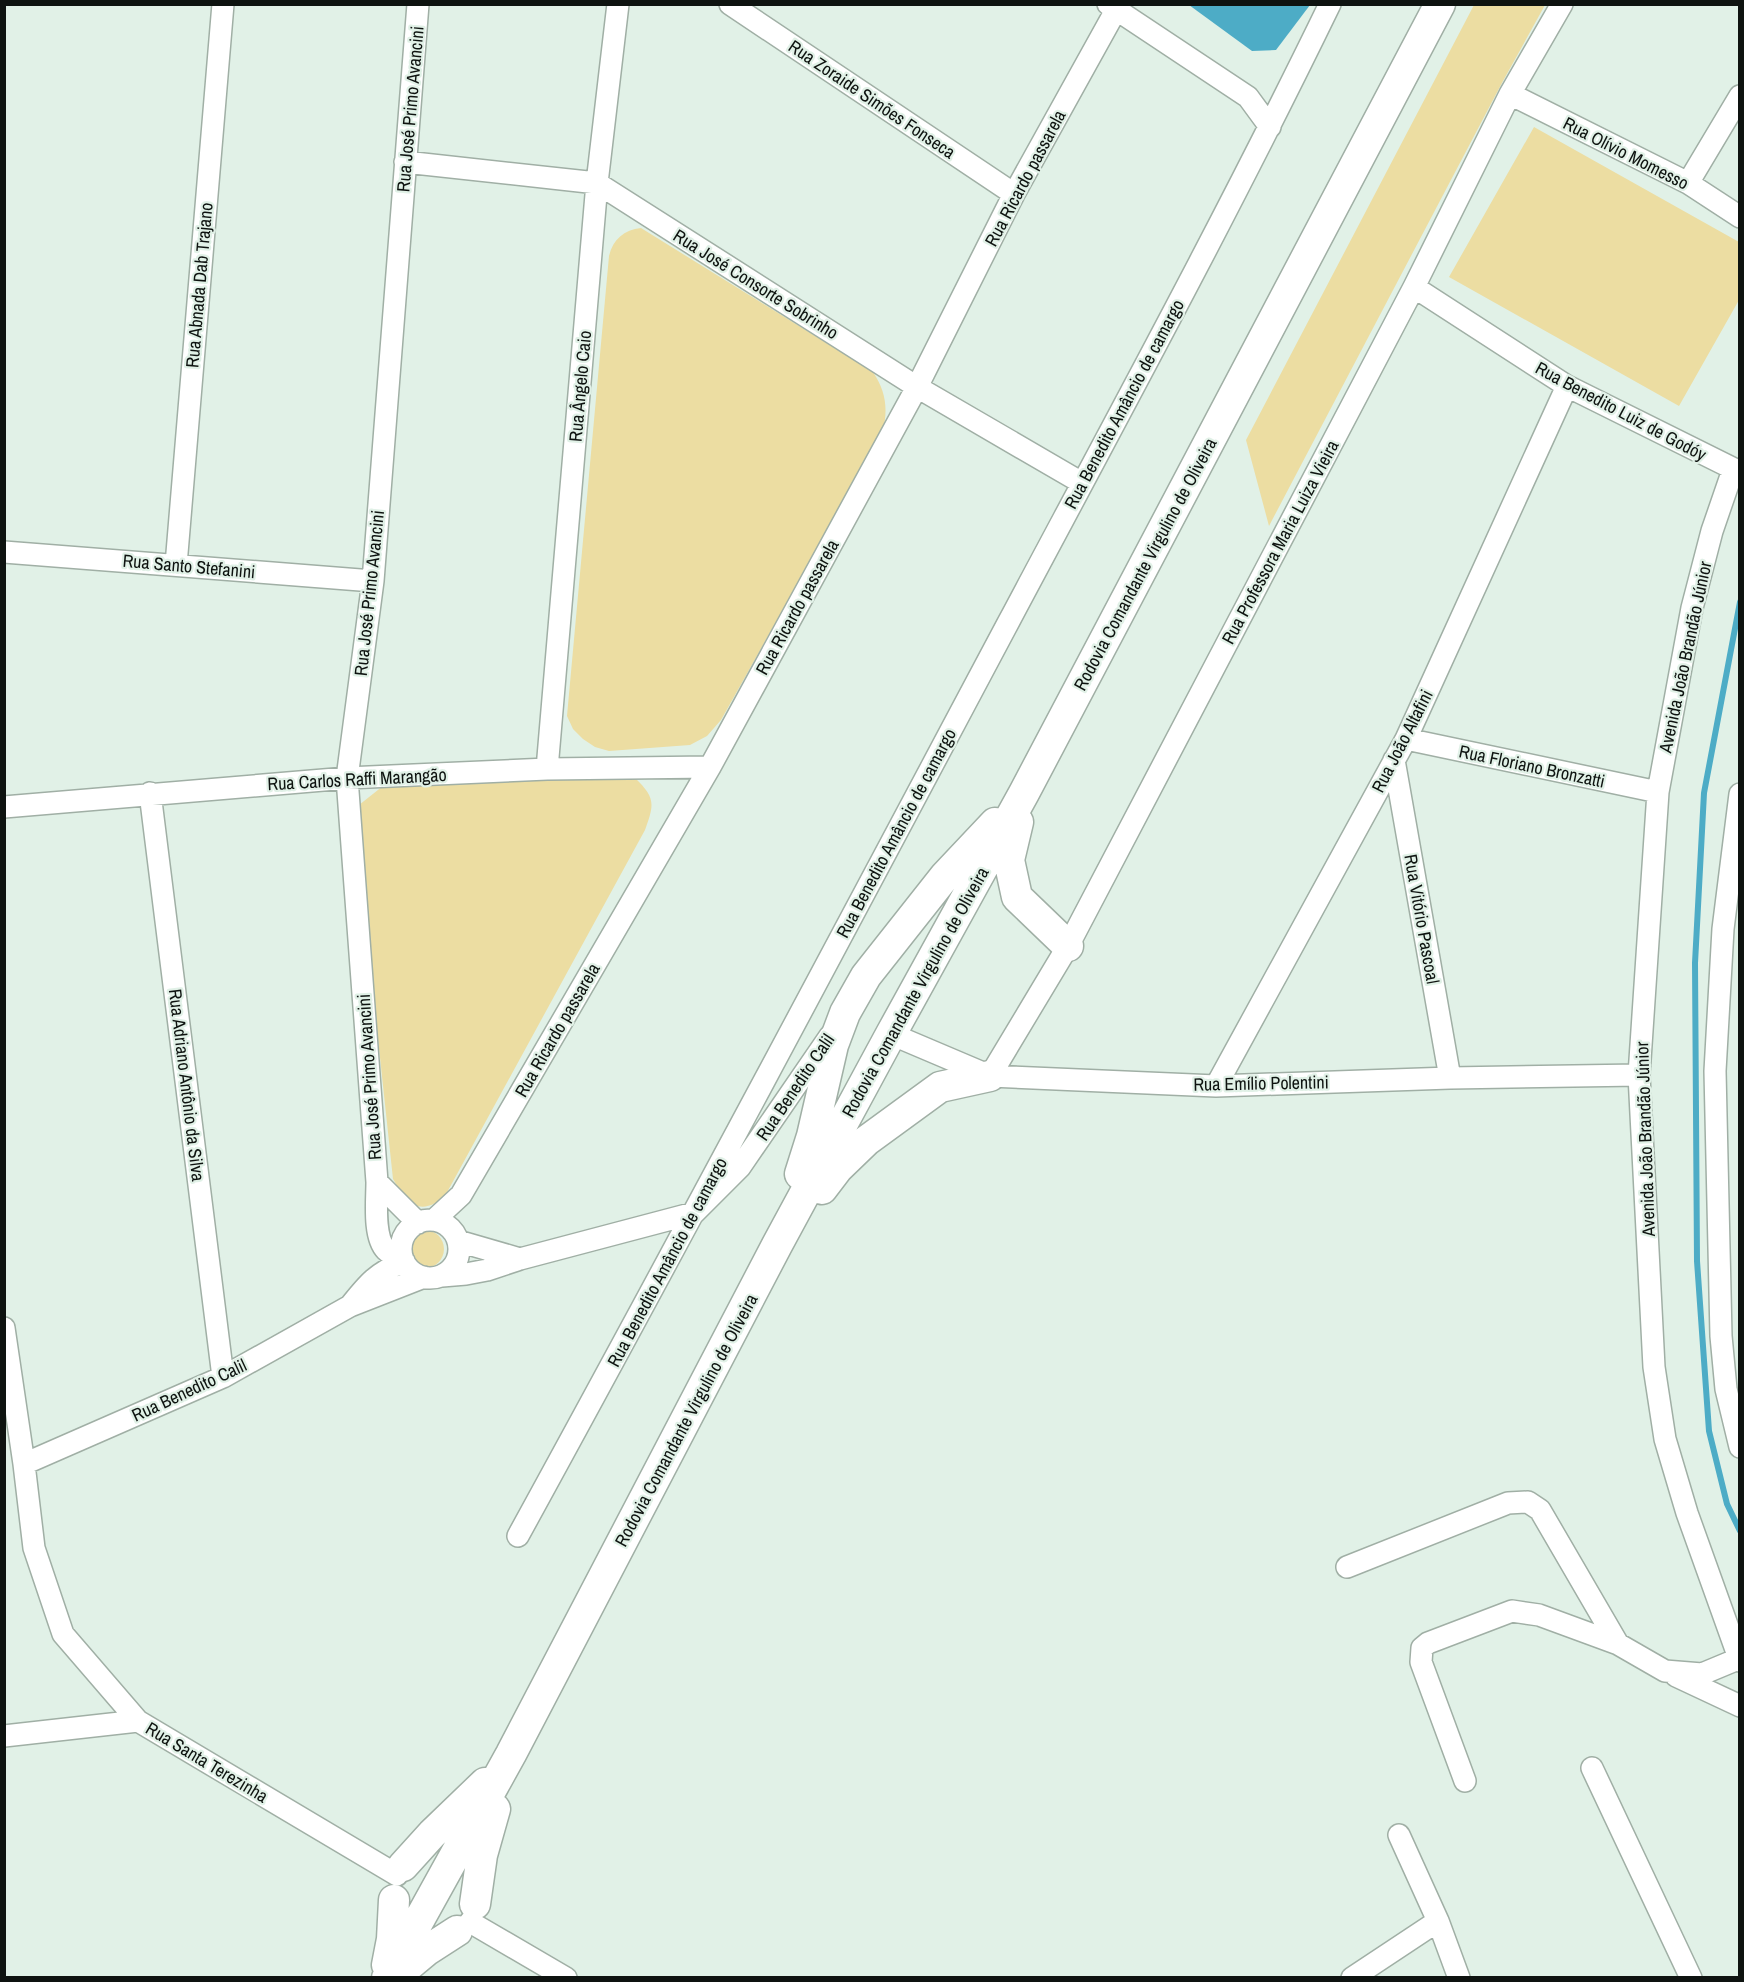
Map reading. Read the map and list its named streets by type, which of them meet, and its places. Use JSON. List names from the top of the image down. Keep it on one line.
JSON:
{"streets":{"highway":["Rodovia Comandante Virgulino de Oliveira"],"street":["Rua Zoraide Simões Fonseca","Rua José Primo Avancini","Rua Olívio Momesso","Rua Ricardo passarela","Rua José Consorte Sobrinho","Rua Abnada Dab Trajano","Rua Ângelo Caio","Rua Benedito Amâncio de camargo","Rua Benedito Luiz de Godóy","Rua Professora Maria Luiza Vieira","Rua Santo Stefanini","Avenida João Brandão Júnior","Rua João Altafini","Rua Floriano Bronzatti","Rua Carlos Raffi Marangão","Rua Vitório Pascoal","Rua Emílio Polentini","Rua Adriano Antônio da Silva","Rua Benedito Calil","Rua Santa Terezinha"]},"crossings":[["Rua Zoraide Simões Fonseca","Rua Ricardo passarela"],["Rua José Primo Avancini","Rua Ricardo passarela"],["Rua José Primo Avancini","Rua José Consorte Sobrinho"],["Rua José Primo Avancini","Rua Santo Stefanini"],["Rua José Primo Avancini","Rua Carlos Raffi Marangão"],["Rua José Primo Avancini","Rua Benedito Calil"],["Rua Olívio Momesso","Rua Professora Maria Luiza Vieira"],["Rua Ricardo passarela","Rua José Consorte Sobrinho"],["Rua Ricardo passarela","Rua Carlos Raffi Marangão"],["Rua Ricardo passarela","Rua Benedito Calil"],["Rua José Consorte Sobrinho","Rua Ângelo Caio"],["Rua José Consorte Sobrinho","Rua Benedito Amâncio de camargo"],["Rua Abnada Dab Trajano","Rua Santo Stefanini"],["Rua Ângelo Caio","Rua Carlos Raffi Marangão"],["Rua Benedito Amâncio de camargo","Rua Benedito Calil"],["Rua Benedito Luiz de Godóy","Rua Professora Maria Luiza Vieira"],["Rua Benedito Luiz de Godóy","Avenida João Brandão Júnior"],["Rua Benedito Luiz de Godóy","Rua João Altafini"],["Rua Professora Maria Luiza Vieira","Rua Emílio Polentini"],["Rodovia Comandante Virgulino de Oliveira","Rua Emílio Polentini"],["Rodovia Comandante Virgulino de Oliveira","Rua Santa Terezinha"],["Avenida João Brandão Júnior","Rua Floriano Bronzatti"],["Avenida João Brandão Júnior","Rua Emílio Polentini"],["Rua João Altafini","Rua Floriano Bronzatti"],["Rua João Altafini","Rua Vitório Pascoal"],["Rua João Altafini","Rua Emílio Polentini"],["Rua Carlos Raffi Marangão","Rua Adriano Antônio da Silva"],["Rua Vitório Pascoal","Rua Emílio Polentini"],["Rua Adriano Antônio da Silva","Rua Benedito Calil"],["Rua Benedito Calil","Rua Santa Terezinha"]]}
